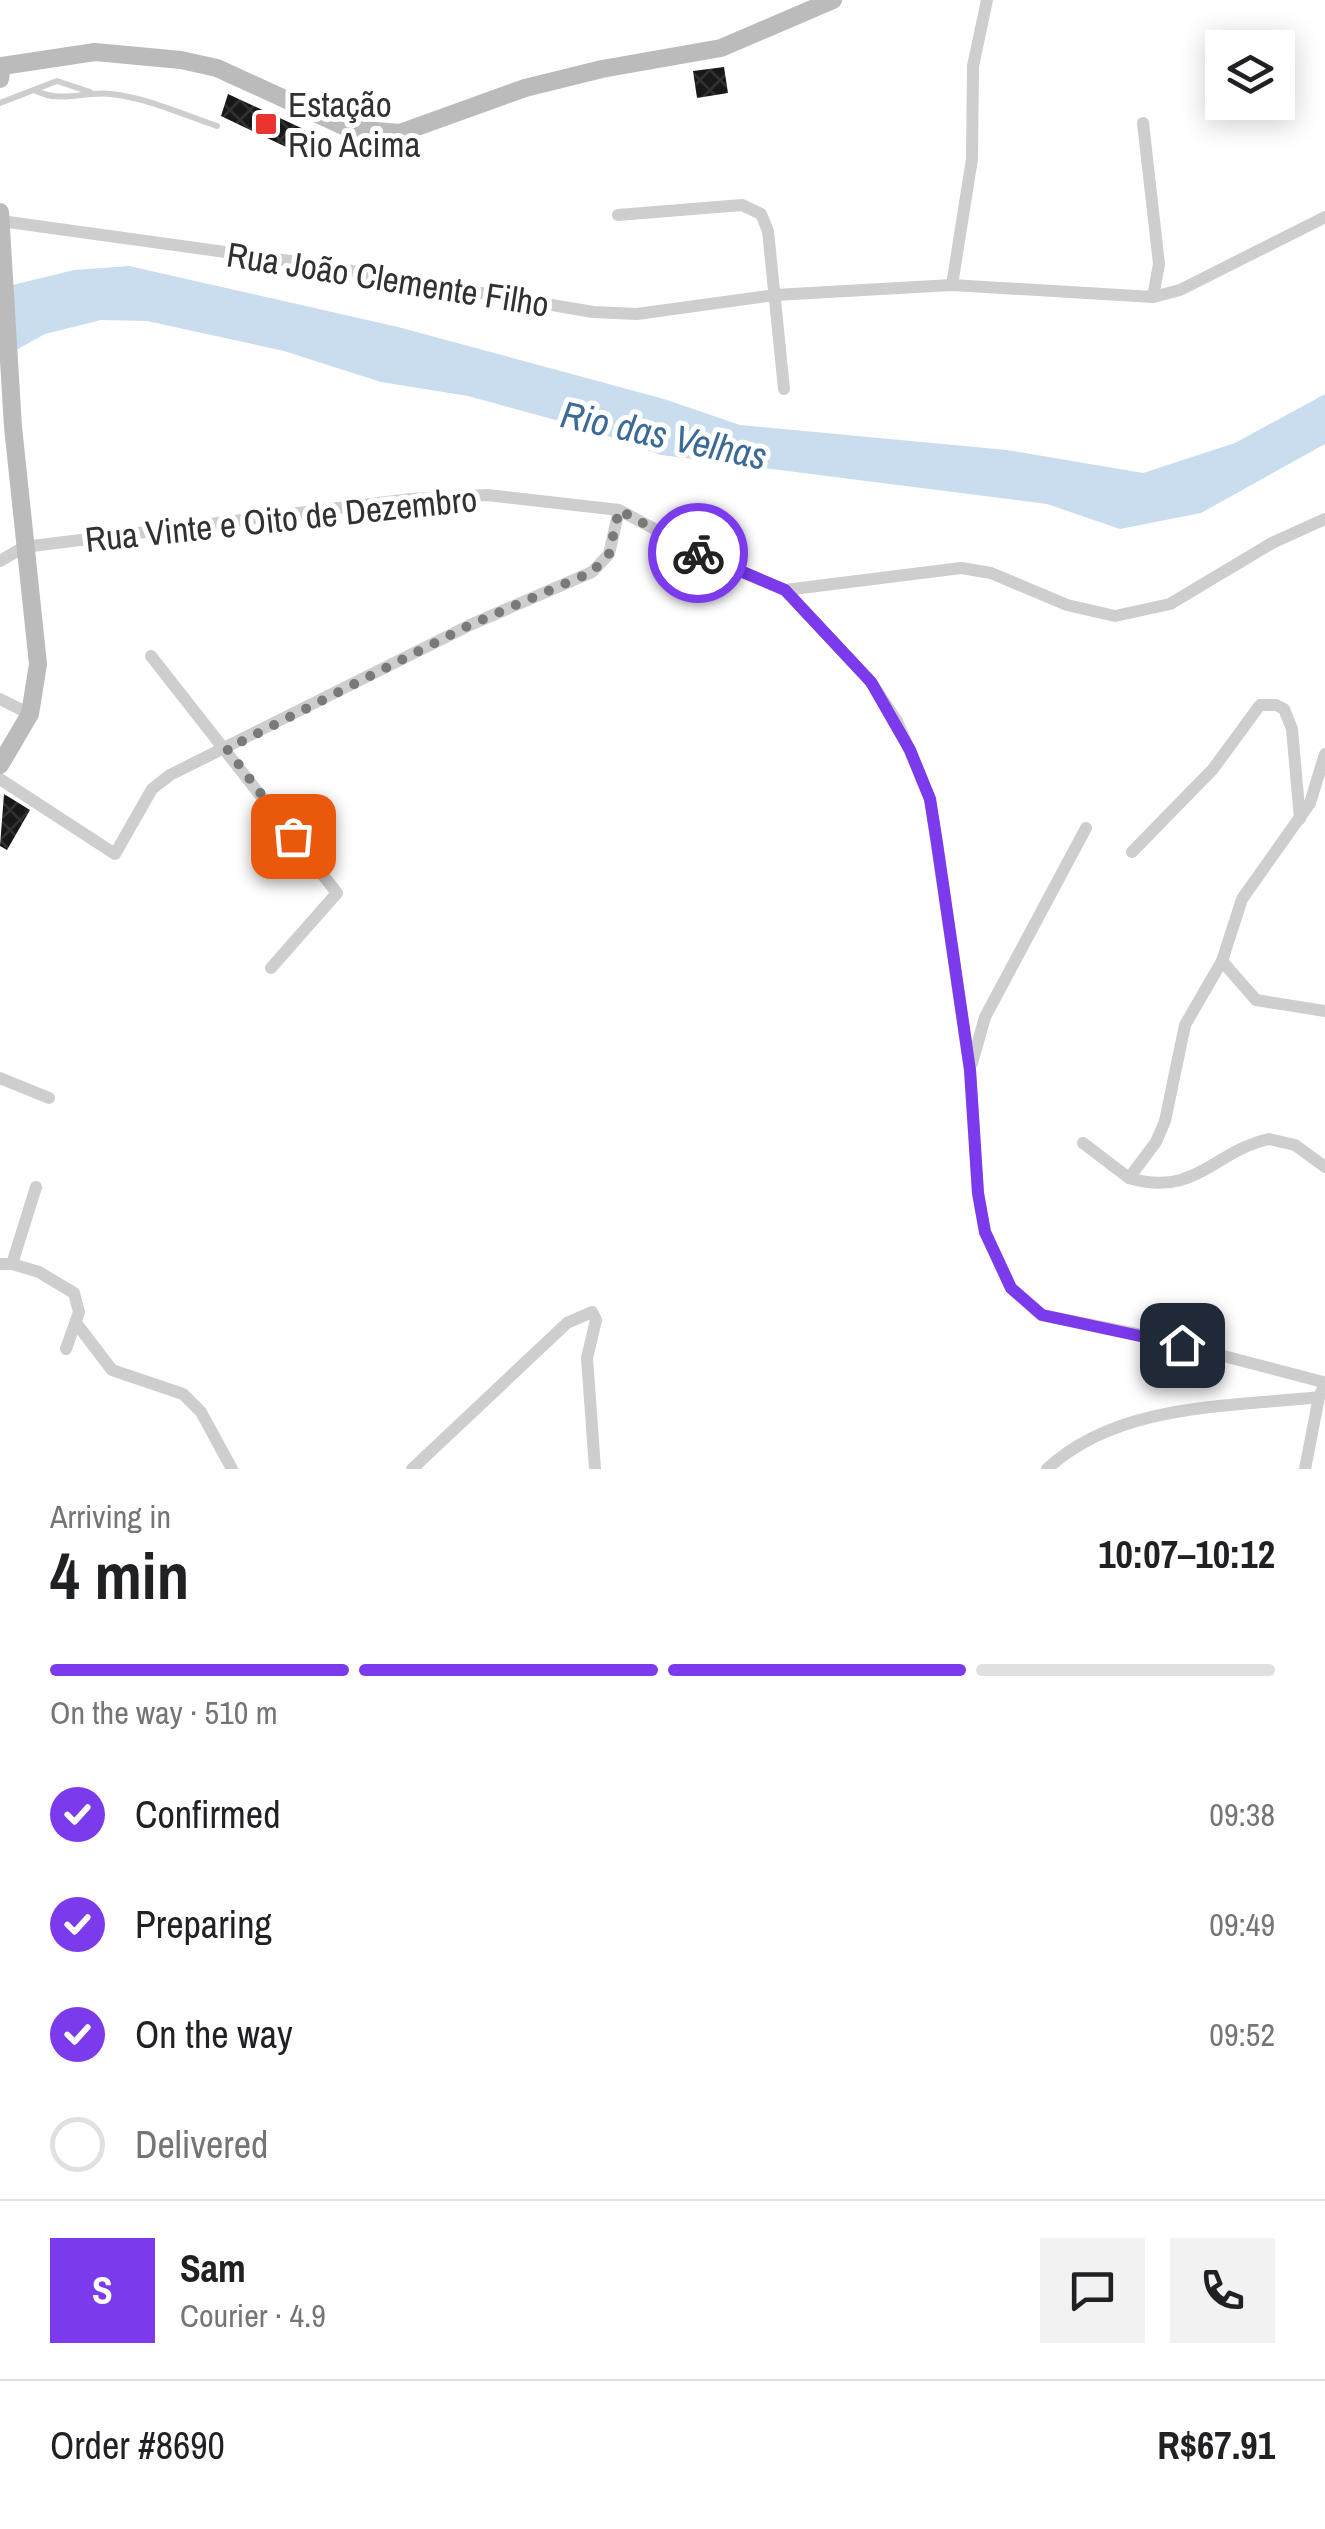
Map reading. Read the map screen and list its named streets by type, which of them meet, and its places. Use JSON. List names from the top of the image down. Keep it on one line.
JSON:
{"streets":{"street":["Rua João Clemente Filho","Rua Vinte e Oito de Dezembro"]},"water":["Rio das Velhas"],"places":{"transit":["Estação Rio Acima"]},"page":{"heading":["4 min","Arriving in","10:07–10:12"],"panel":["Sam","Courier · 4.9","Order #8690","R$67.91"],"bar":"On the way · 510 m","list":[["Confirmed","09:38"],["Preparing","09:49"],["On the way","09:52"],"Delivered"],"round":"S"}}
